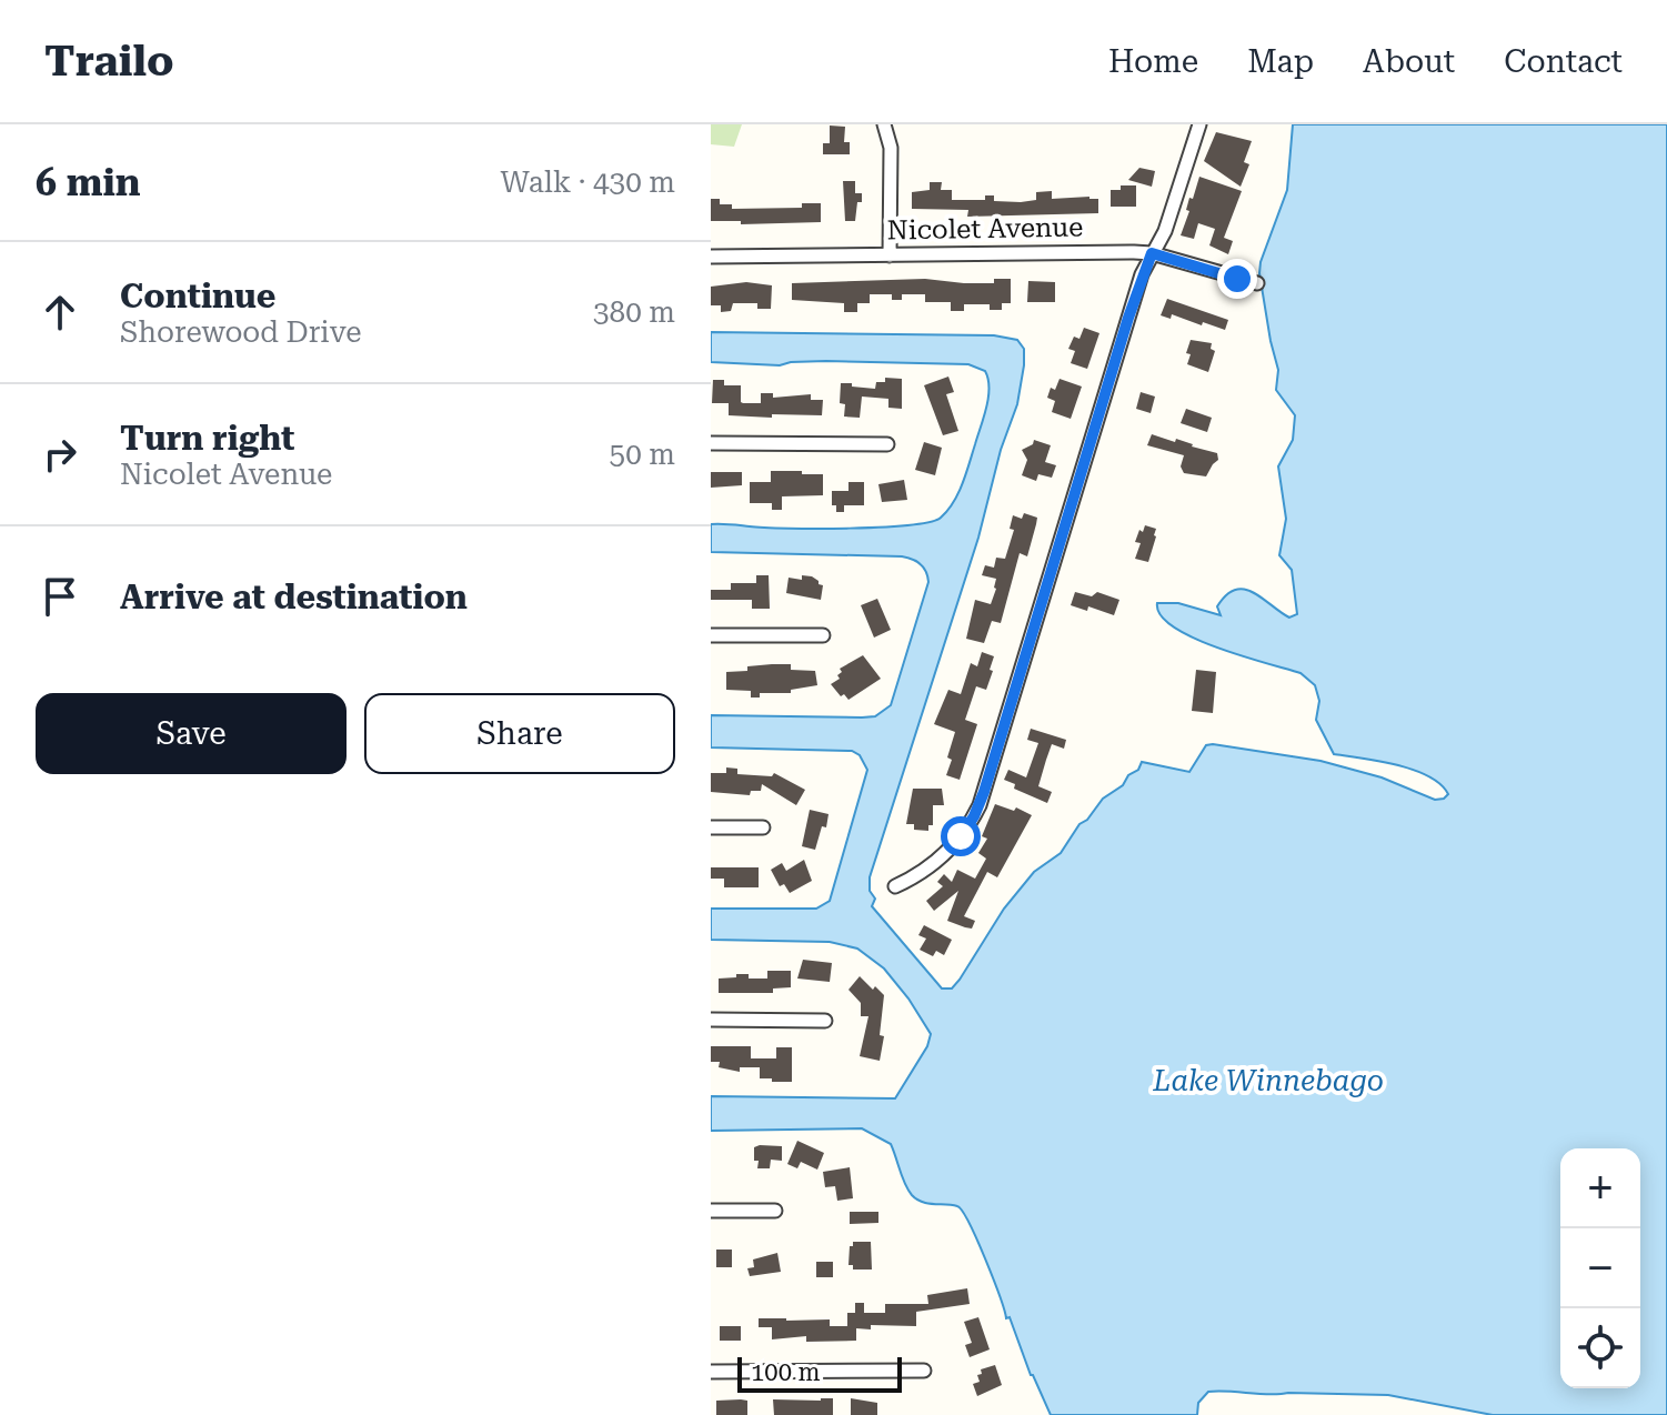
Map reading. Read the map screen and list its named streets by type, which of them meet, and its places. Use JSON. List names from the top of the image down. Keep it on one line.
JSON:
{"streets":{"street":["Nicolet Avenue"]},"water":["Lake Winnebago"],"scale_bar":"100 m","page":{"header":"Trailo","nav":["Home","Map","About","Contact"],"heading":["6 min","Walk · 430 m"],"list":[["Continue","Shorewood Drive","380 m"],["Turn right","Nicolet Avenue","50 m"],"Arrive at destination"],"buttons":["Save","Share"],"map_buttons":["+","−"],"scale":"100 m"}}
